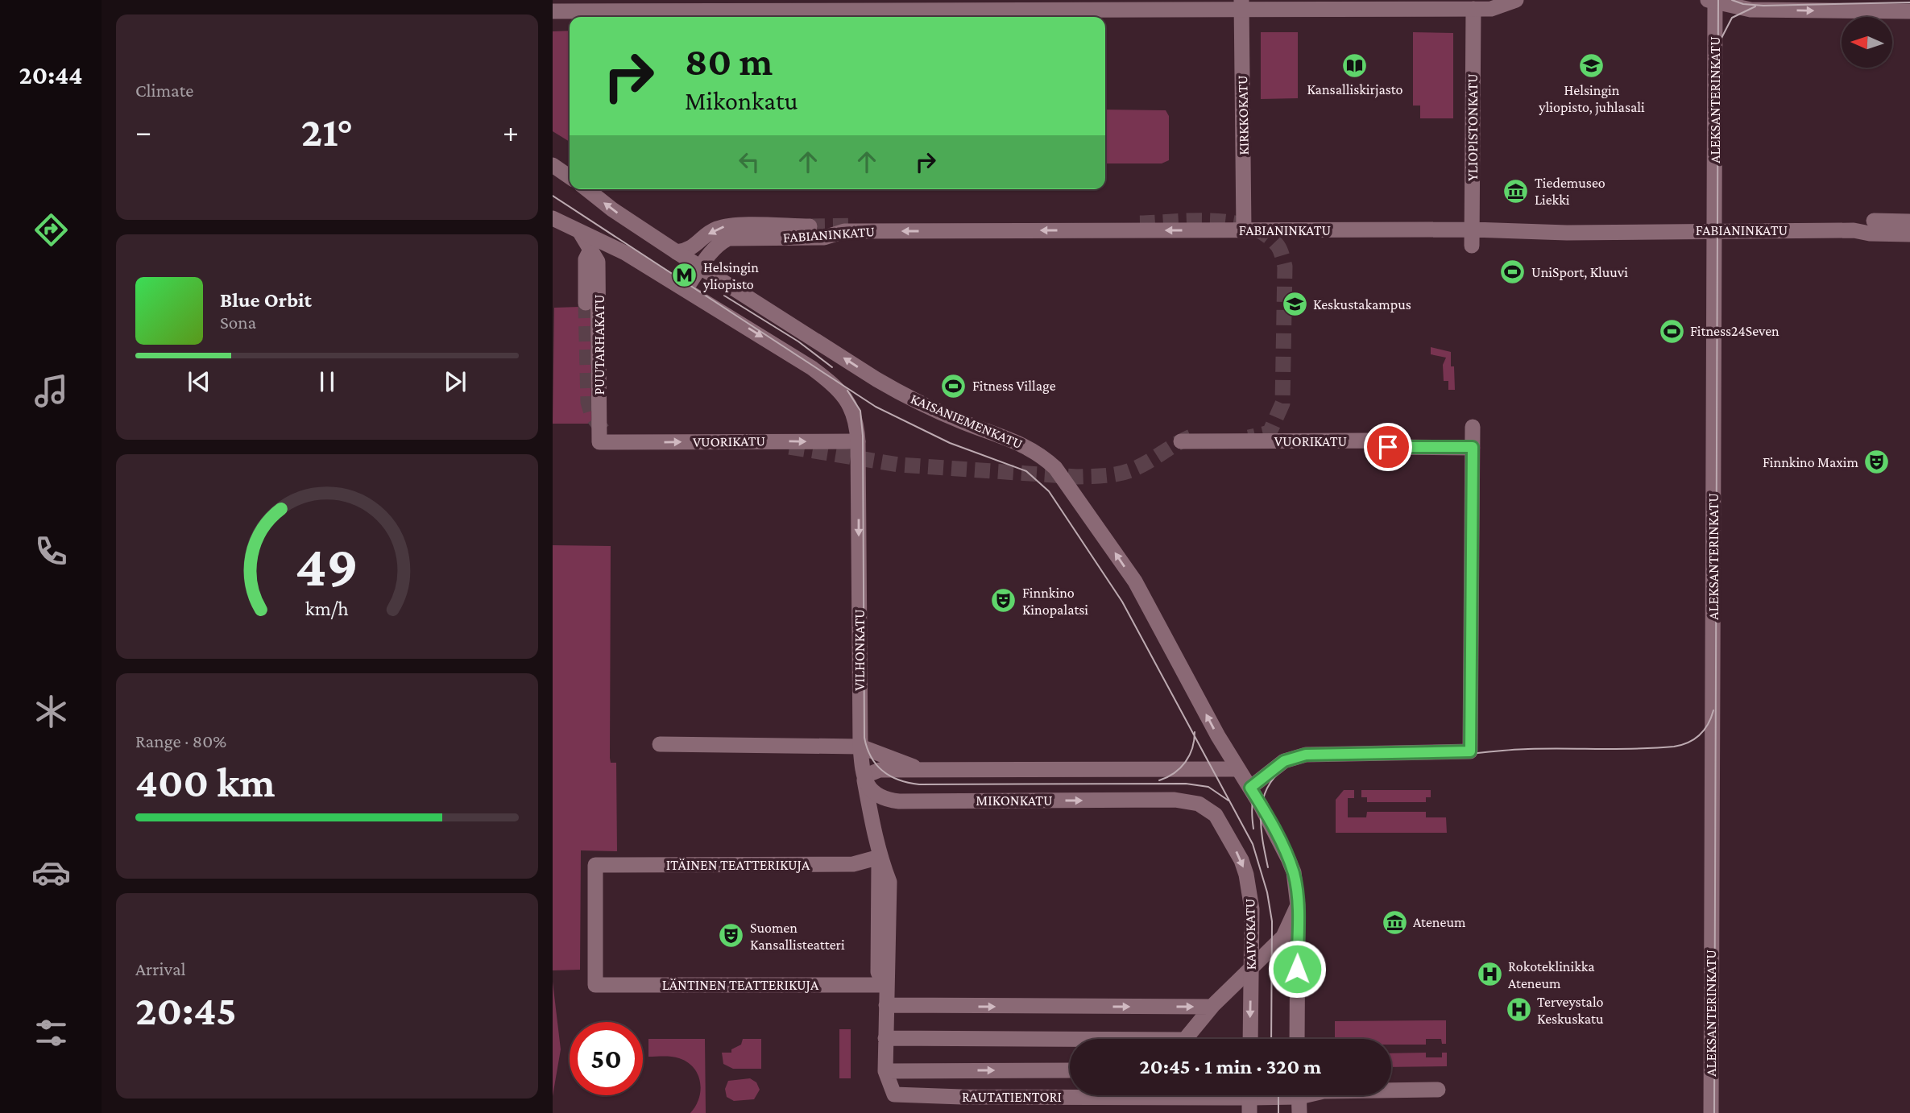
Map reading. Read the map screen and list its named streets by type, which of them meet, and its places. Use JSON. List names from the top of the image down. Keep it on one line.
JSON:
{"streets":{"street":["ALEKSANTERINKATU","KIRKKOKATU","YLIOPISTONKATU","FABIANINKATU","PUUTARHAKATU","KAISANIEMENKATU","VUORIKATU","VILHONKATU","MIKONKATU","ITÄINEN TEATTERIKUJA","KAIVOKATU","LÄNTINEN TEATTERIKUJA","RAUTATIENTORI"]},"crossings":[["ALEKSANTERINKATU","FABIANINKATU"],["KIRKKOKATU","FABIANINKATU"],["YLIOPISTONKATU","FABIANINKATU"],["FABIANINKATU","KAISANIEMENKATU"],["PUUTARHAKATU","VUORIKATU"],["VUORIKATU","VILHONKATU"],["VILHONKATU","MIKONKATU"],["VILHONKATU","ITÄINEN TEATTERIKUJA"],["VILHONKATU","LÄNTINEN TEATTERIKUJA"],["VILHONKATU","RAUTATIENTORI"],["MIKONKATU","KAIVOKATU"],["ITÄINEN TEATTERIKUJA","LÄNTINEN TEATTERIKUJA"]],"one_way":["FABIANINKATU","VUORIKATU","VILHONKATU"],"places":{"library":["Kansalliskirjasto"],"school or university":["Helsingin yliopisto, juhlasali","Keskustakampus"],"museum":["Tiedemuseo Liekki","Ateneum"],"sports":["UniSport, Kluuvi","Fitness24Seven","Fitness Village"],"metro station":["Helsingin yliopisto"],"theatre":["Finnkino Maxim","Finnkino Kinopalatsi","Suomen Kansallisteatteri"],"hospital":["Rokoteklinikka Ateneum","Terveystalo Keskuskatu"]},"north":"left","page":{"tabs":"20:44","tile":["Climate",["Range · 80%","400 km"],["Arrival","20:45"]],"turn":["80 m","Mikonkatu"],"heat":["−","21°","+"],"song":["Blue Orbit","Sona"],"limit":"50","trip":"20:45 · 1 min · 320 m","gauge":["49","km/h"]}}
